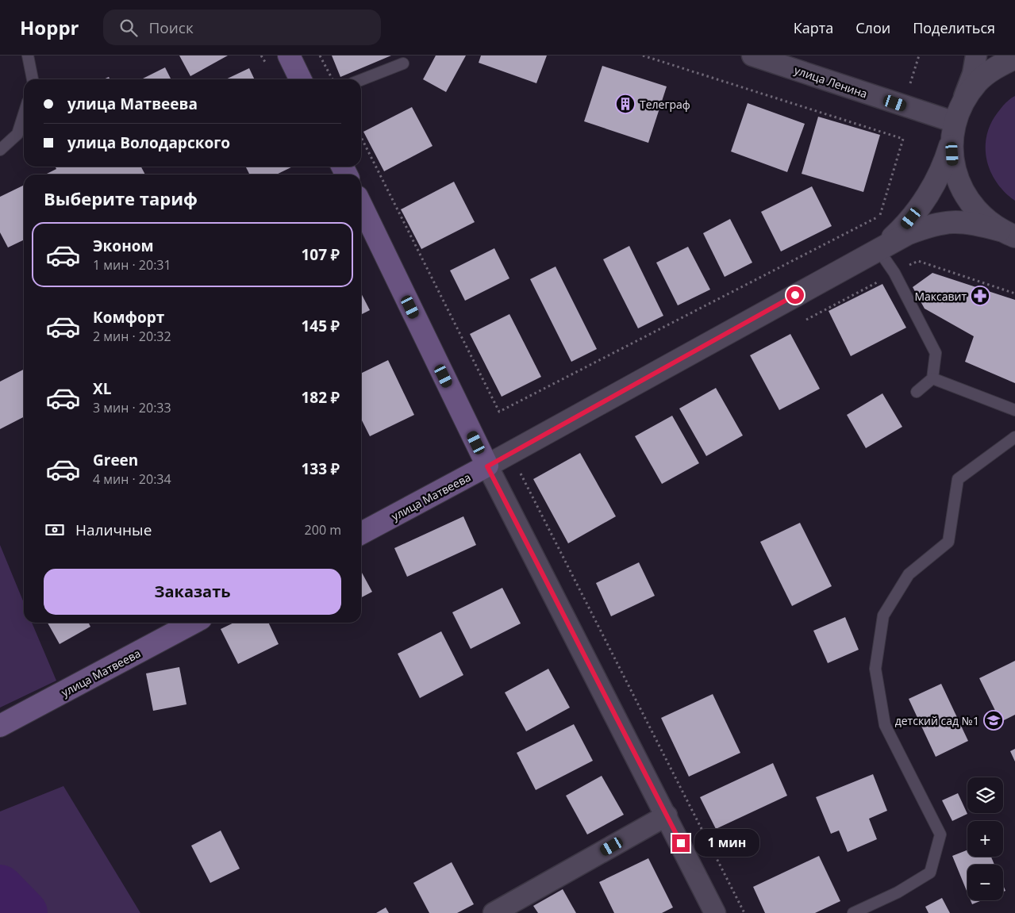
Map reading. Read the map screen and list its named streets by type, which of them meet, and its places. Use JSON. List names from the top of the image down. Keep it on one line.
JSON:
{"streets":{"main road":["улица Матвеева"],"street":["улица Ленина"]},"places":{"building":["Телеграф"],"pharmacy":["Максавит"],"school or university":["детский сад №1"]},"page":{"header":"Hoppr","search":"Поиск","nav":["Карта","Слои","Поделиться"],"banner":["улица Матвеева","улица Володарского"],"heading":"Выберите тариф","list":[{"name":"Эконом","note":"1 мин · 20:31","value":"107 ₽"},{"name":"Комфорт","note":"2 мин · 20:32","value":"145 ₽"},{"name":"XL","note":"3 мин · 20:33","value":"182 ₽"},{"name":"Green","note":"4 мин · 20:34","value":"133 ₽"}],"pay":["Наличные","200 m"],"buttons":"Заказать","map_buttons":["+","−"],"bubble":"1 мин"}}
